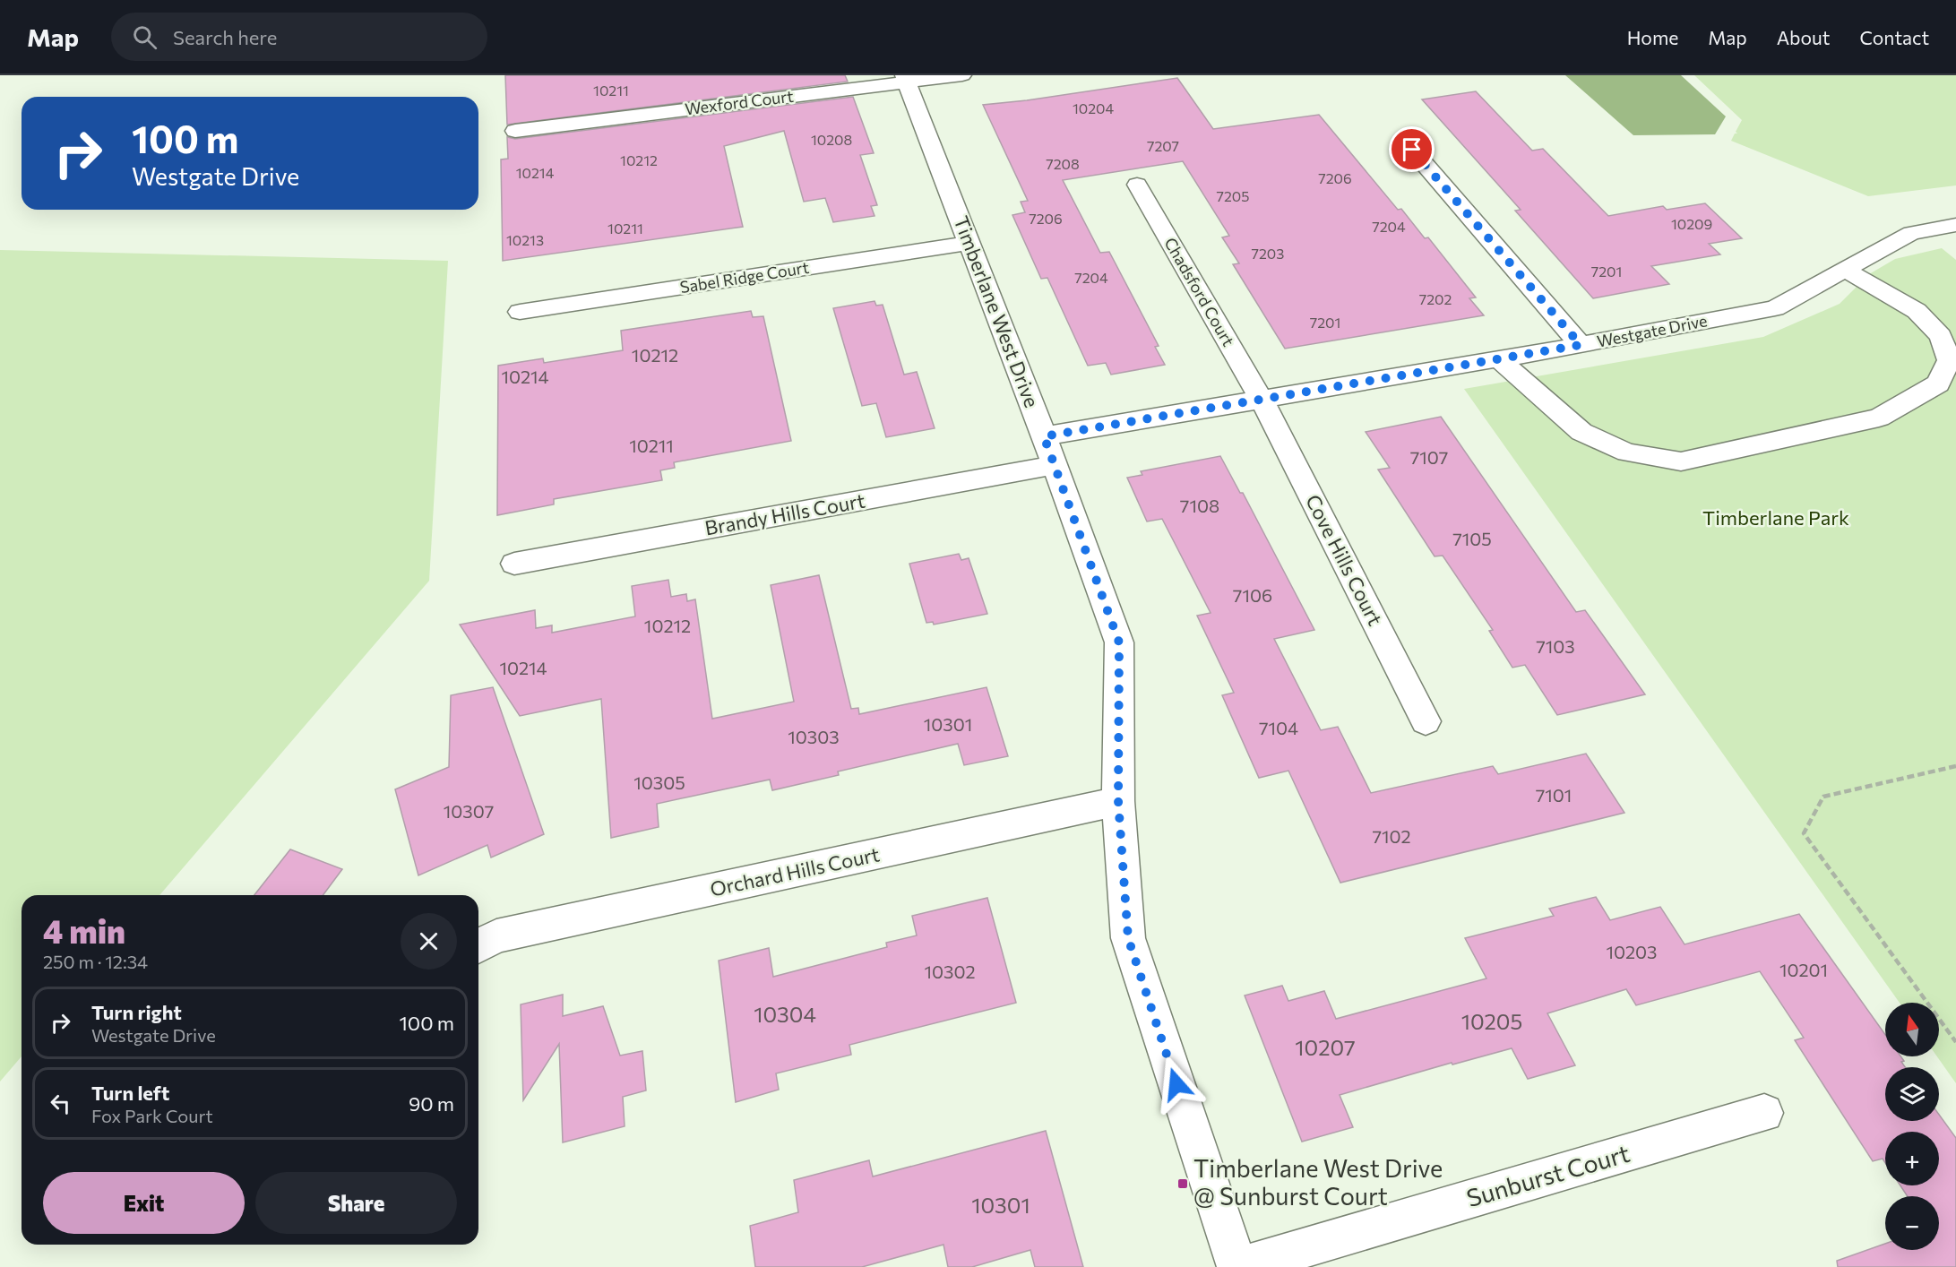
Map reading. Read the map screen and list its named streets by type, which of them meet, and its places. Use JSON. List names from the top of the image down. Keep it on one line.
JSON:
{"streets":{"street":["Wexford Court","Sabel Ridge Court","Chadsford Court","Timberlane West Drive","Westgate Drive","Brandy Hills Court","Cove Hills Court","Orchard Hills Court","Sunburst Court"]},"crossings":[["Wexford Court","Timberlane West Drive"],["Sabel Ridge Court","Timberlane West Drive"],["Chadsford Court","Westgate Drive"],["Chadsford Court","Cove Hills Court"],["Timberlane West Drive","Westgate Drive"],["Timberlane West Drive","Brandy Hills Court"],["Timberlane West Drive","Orchard Hills Court"],["Timberlane West Drive","Sunburst Court"],["Westgate Drive","Cove Hills Court"]],"parks":["Timberlane Park"],"places":{"transit":["Timberlane West Drive @ Sunburst Court"]},"house_numbers":["10211","10204","10208","7207","10212","7208","10214","7206","7205","7206","10209","7204","10211","10213","7203","7201","7204","7202","7201","10212","10214","10211","7107","7108","7105","7106","10212","7103","10214","10301","7104","10303","10305","7101","10307","7102","10203","10201","10302","10304","10205","10207","10301"],"north":"top","page":{"header":"Map","search":"Search here","nav":["Home","Map","About","Contact"],"turn":["100 m","Westgate Drive"],"heading":["4 min","250 m · 12:34"],"list":[{"name":"Turn right","note":"Westgate Drive","value":"100 m"},{"name":"Turn left","note":"Fox Park Court","value":"90 m"}],"map_buttons":["+","−"],"buttons":["Exit","Share"]}}
